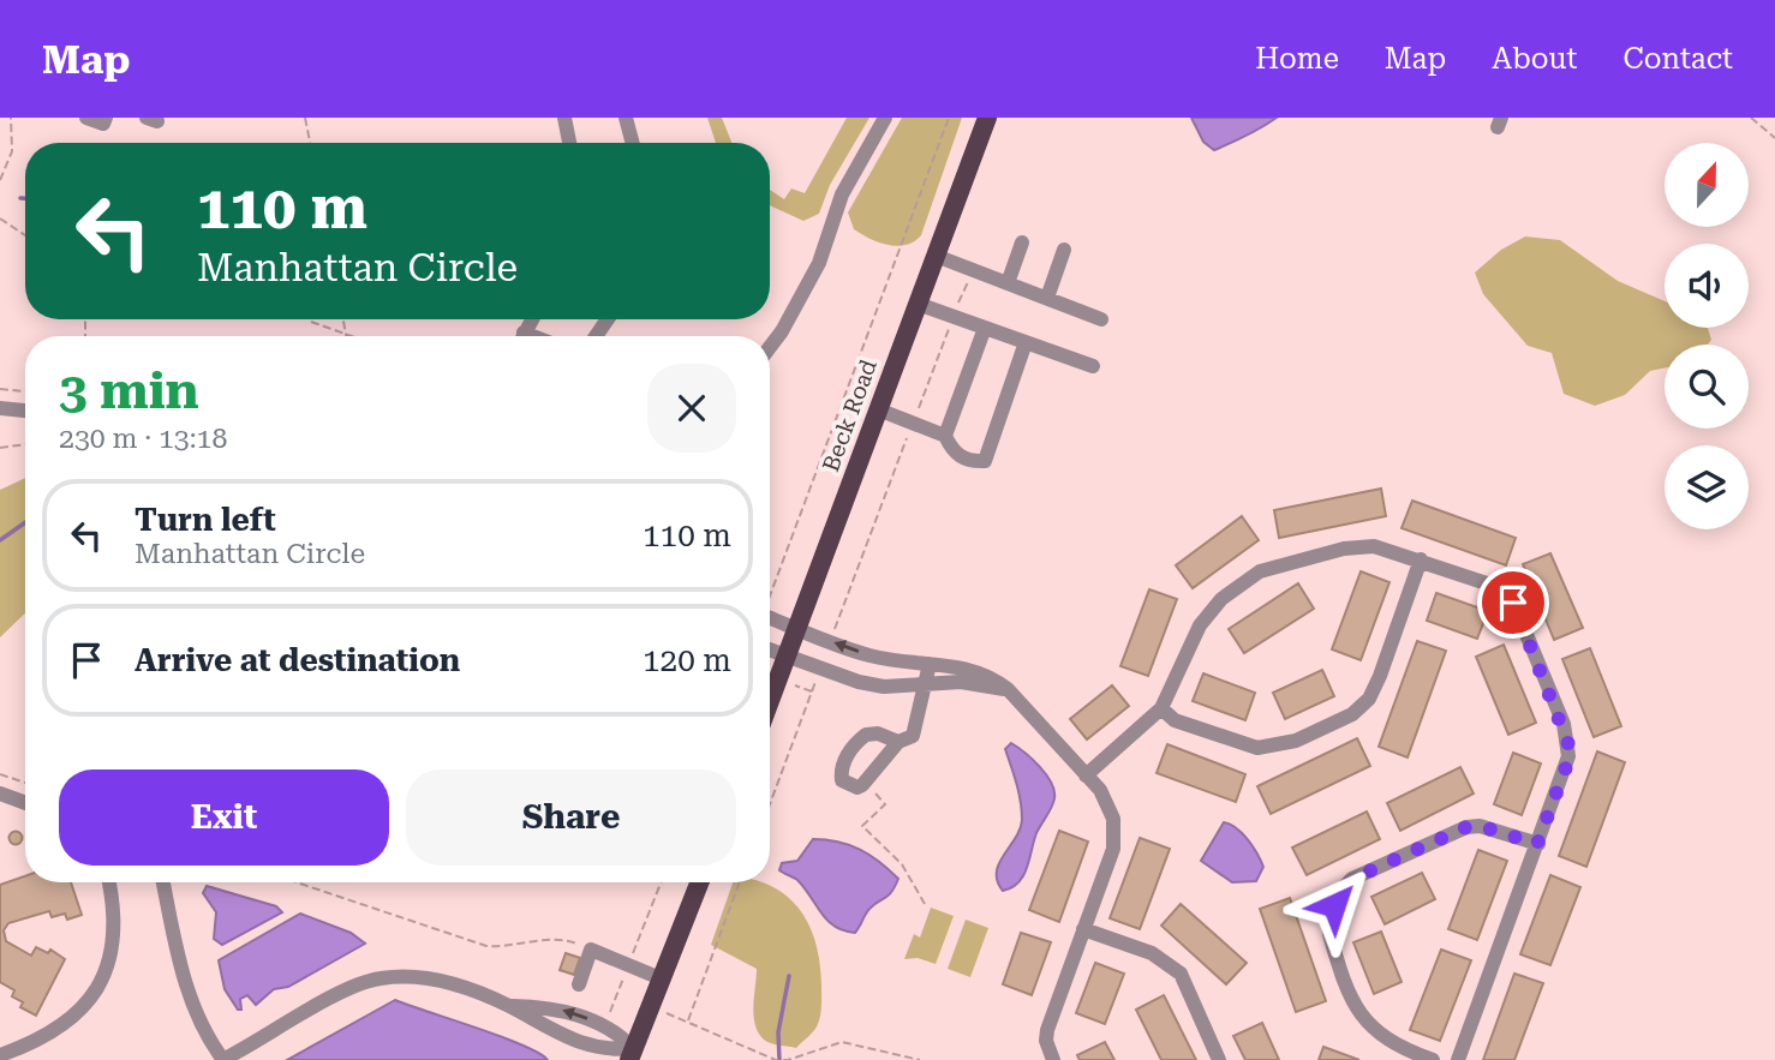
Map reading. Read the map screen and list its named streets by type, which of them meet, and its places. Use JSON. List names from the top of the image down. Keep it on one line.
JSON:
{"streets":{"main road":["Beck Road"]},"north":"top","page":{"header":"Map","nav":["Home","Map","About","Contact"],"turn":["110 m","Manhattan Circle"],"heading":["3 min","230 m · 13:18"],"list":[{"name":"Turn left","note":"Manhattan Circle","value":"110 m"},{"name":"Arrive at destination","value":"120 m"}],"buttons":["Exit","Share"]}}
